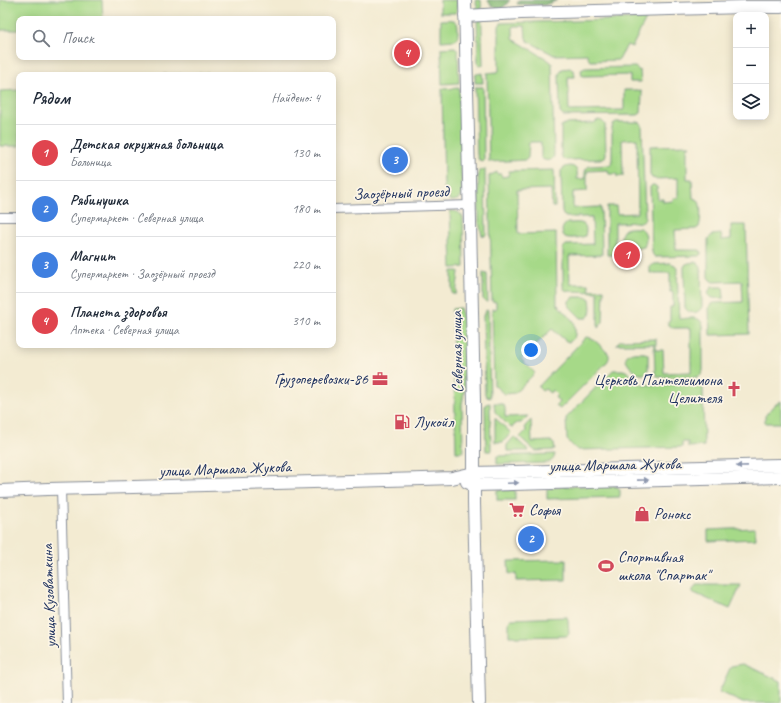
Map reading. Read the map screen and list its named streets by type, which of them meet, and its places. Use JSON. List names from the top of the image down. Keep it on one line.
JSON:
{"streets":{"main road":["Северная улица","улица Маршала Жукова"],"street":["Заозёрный проезд","улица Кузоваткина"]},"crossings":[["Заозёрный проезд","Северная улица"],["Северная улица","улица Маршала Жукова"],["улица Маршала Жукова","улица Кузоваткина"]],"places":{"office":["Грузоперевозки-86"],"church":["Церковь Пантелеимона Целителя"],"fuel station":["Лукойл"],"supermarket":["Софья"],"shop":["Ронокс"],"sports":["Спортивная школа \"Спартак\""]},"page":{"map_buttons":["+","−"],"search":"Поиск","pins":["4","3","1","2"],"heading":["Рядом","Найдено: 4"],"list":[{"mark":"1","name":"Детская окружная больница","note":"Больница","value":"130 m"},{"mark":"2","name":"Рябинушка","note":"Супермаркет · Северная улица","value":"180 m"},{"mark":"3","name":"Магнит","note":"Супермаркет · Заозёрный проезд","value":"220 m"},{"mark":"4","name":"Планета здоровья","note":"Аптека · Северная улица","value":"310 m"}]}}
